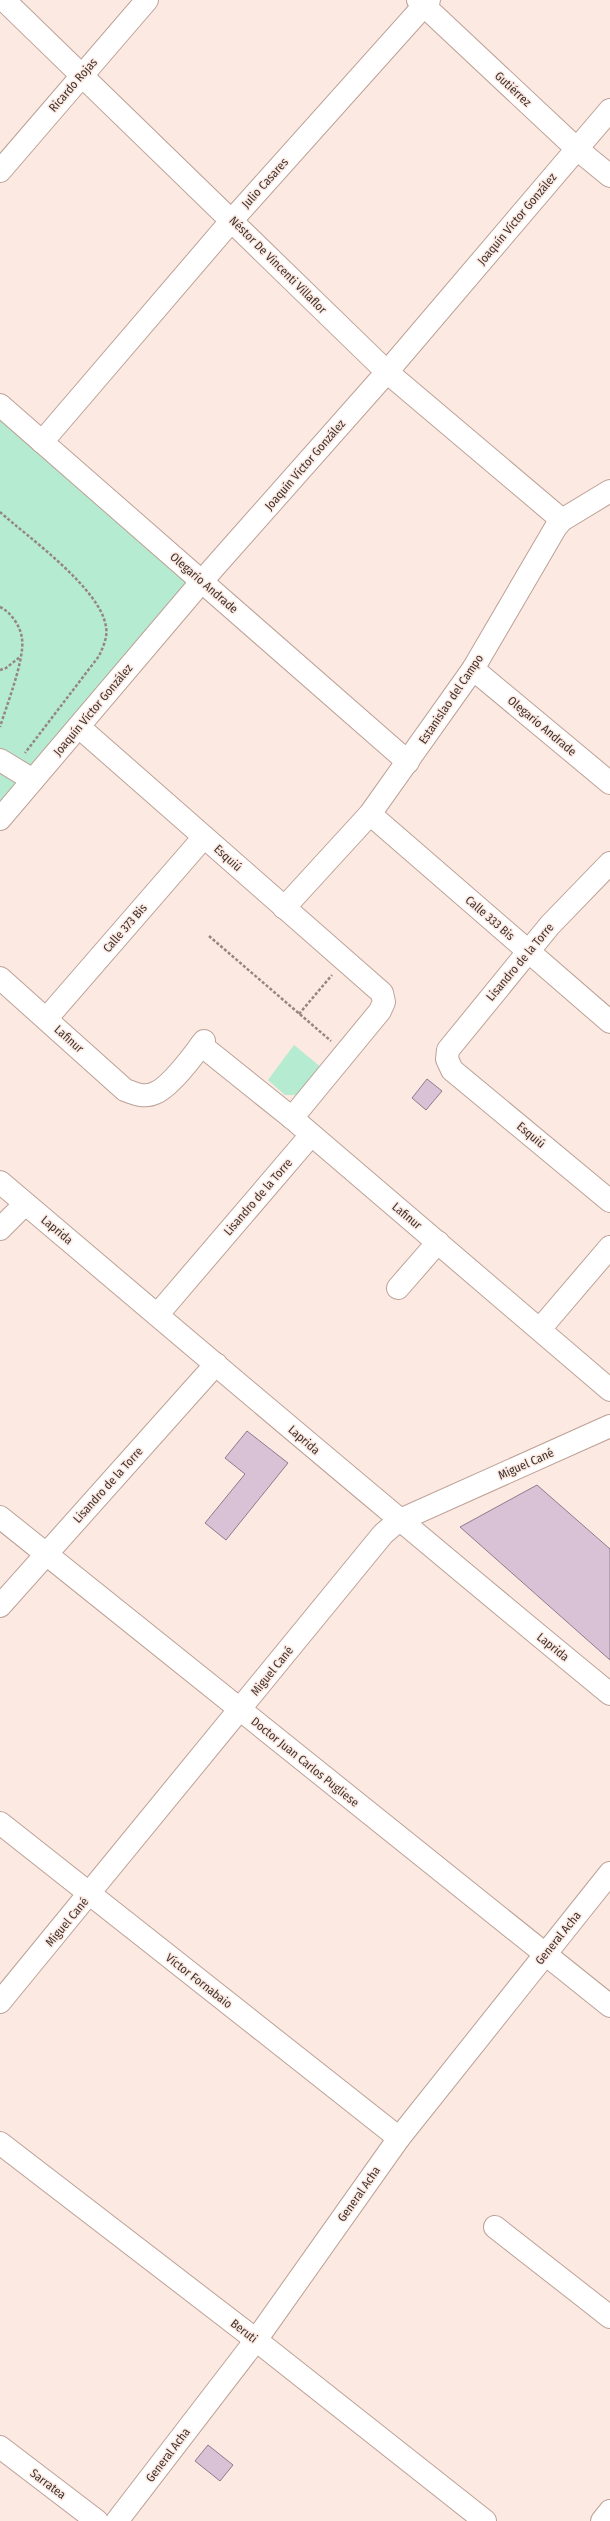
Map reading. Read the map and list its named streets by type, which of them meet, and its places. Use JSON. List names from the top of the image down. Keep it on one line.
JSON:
{"streets":{"street":["Ricardo Rojas","Gutiérrez","Julio Casares","Joaquín Víctor González","Néstor De Vincenti Villaflor","Olegario Andrade","Estanislao del Campo","Esquiú","Calle 333 Bis","Calle 373 Bis","Lisandro de la Torre","Lafinur","Laprida","Miguel Cané","Doctor Juan Carlos Pugliese","General Acha","Víctor Fornabaio","Beruti","Sarratea"]},"crossings":[["Ricardo Rojas","Néstor De Vincenti Villaflor"],["Gutiérrez","Julio Casares"],["Gutiérrez","Joaquín Víctor González"],["Julio Casares","Néstor De Vincenti Villaflor"],["Julio Casares","Olegario Andrade"],["Joaquín Víctor González","Néstor De Vincenti Villaflor"],["Joaquín Víctor González","Olegario Andrade"],["Joaquín Víctor González","Esquiú"],["Néstor De Vincenti Villaflor","Estanislao del Campo"],["Olegario Andrade","Estanislao del Campo"],["Estanislao del Campo","Esquiú"],["Estanislao del Campo","Calle 333 Bis"],["Esquiú","Calle 373 Bis"],["Esquiú","Lisandro de la Torre"],["Calle 333 Bis","Lisandro de la Torre"],["Calle 373 Bis","Lafinur"],["Lisandro de la Torre","Lafinur"],["Lisandro de la Torre","Laprida"],["Lisandro de la Torre","Doctor Juan Carlos Pugliese"],["Laprida","Miguel Cané"],["Miguel Cané","Doctor Juan Carlos Pugliese"],["Miguel Cané","Víctor Fornabaio"],["Doctor Juan Carlos Pugliese","General Acha"],["General Acha","Víctor Fornabaio"],["General Acha","Beruti"]]}
